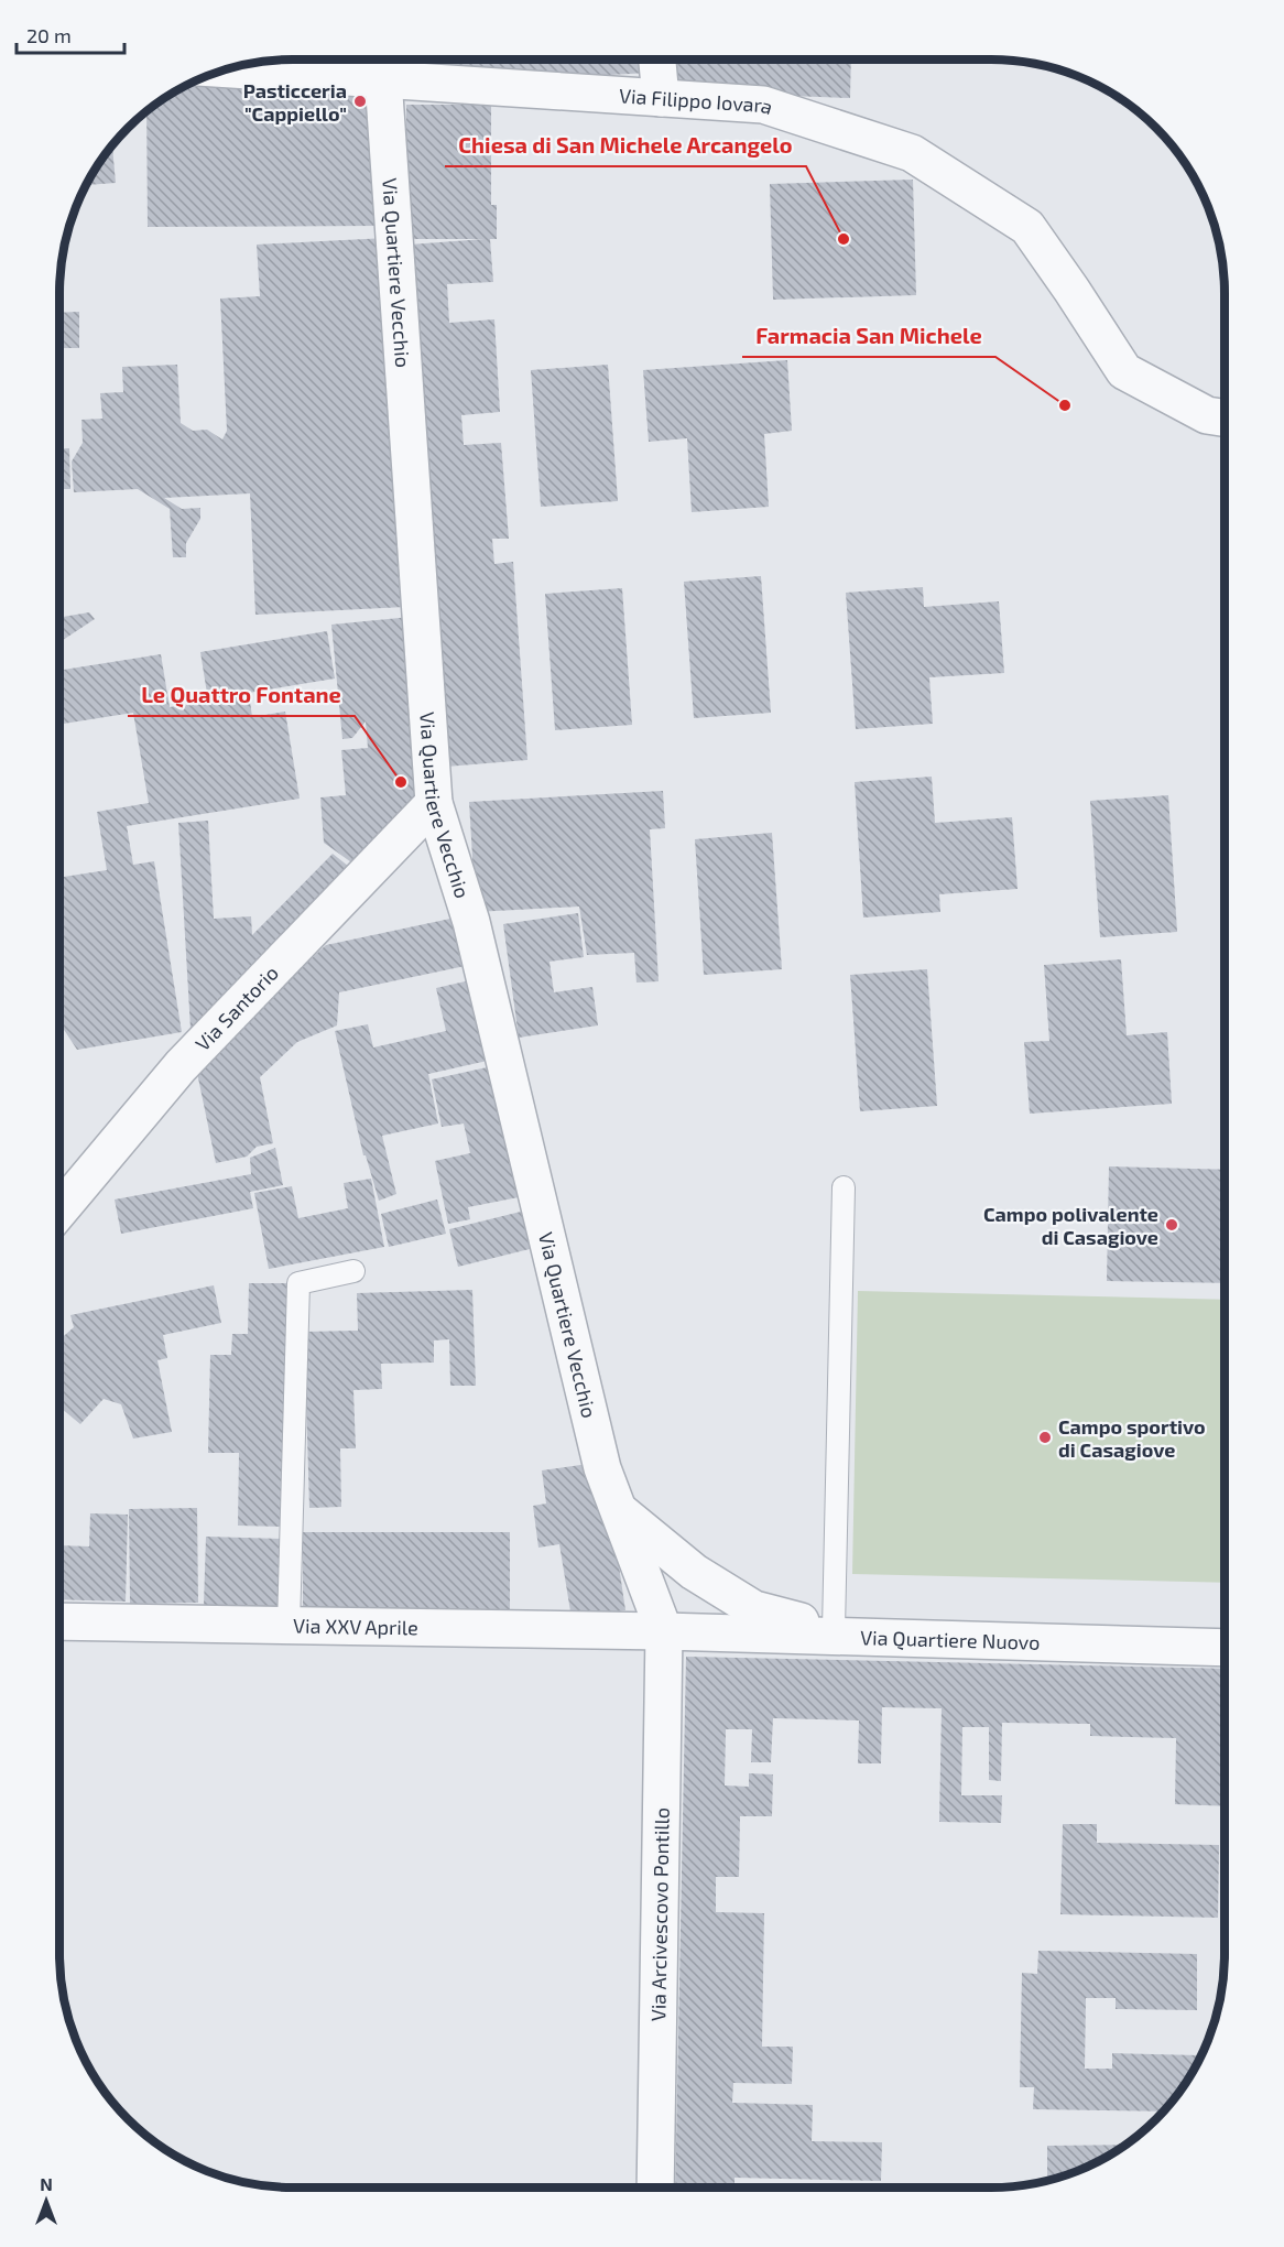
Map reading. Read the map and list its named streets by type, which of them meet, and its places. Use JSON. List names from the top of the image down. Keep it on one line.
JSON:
{"streets":{"street":["Via Filippo Iovara","Via Quartiere Vecchio","Via Santorio","Via XXV Aprile","Via Quartiere Nuovo","Via Arcivescovo Pontillo"]},"crossings":[["Via Filippo Iovara","Via Quartiere Vecchio"],["Via Quartiere Vecchio","Via Santorio"],["Via Quartiere Vecchio","Via XXV Aprile"],["Via Quartiere Vecchio","Via Quartiere Nuovo"],["Via Quartiere Vecchio","Via Arcivescovo Pontillo"],["Via XXV Aprile","Via Quartiere Nuovo"],["Via XXV Aprile","Via Arcivescovo Pontillo"],["Via Quartiere Nuovo","Via Arcivescovo Pontillo"]],"places":["Pasticceria \"Cappiello\"","Chiesa di San Michele Arcangelo","Farmacia San Michele","Le Quattro Fontane","Campo polivalente di Casagiove","Campo sportivo di Casagiove"],"scale_bar":"20 m","north":"top"}
